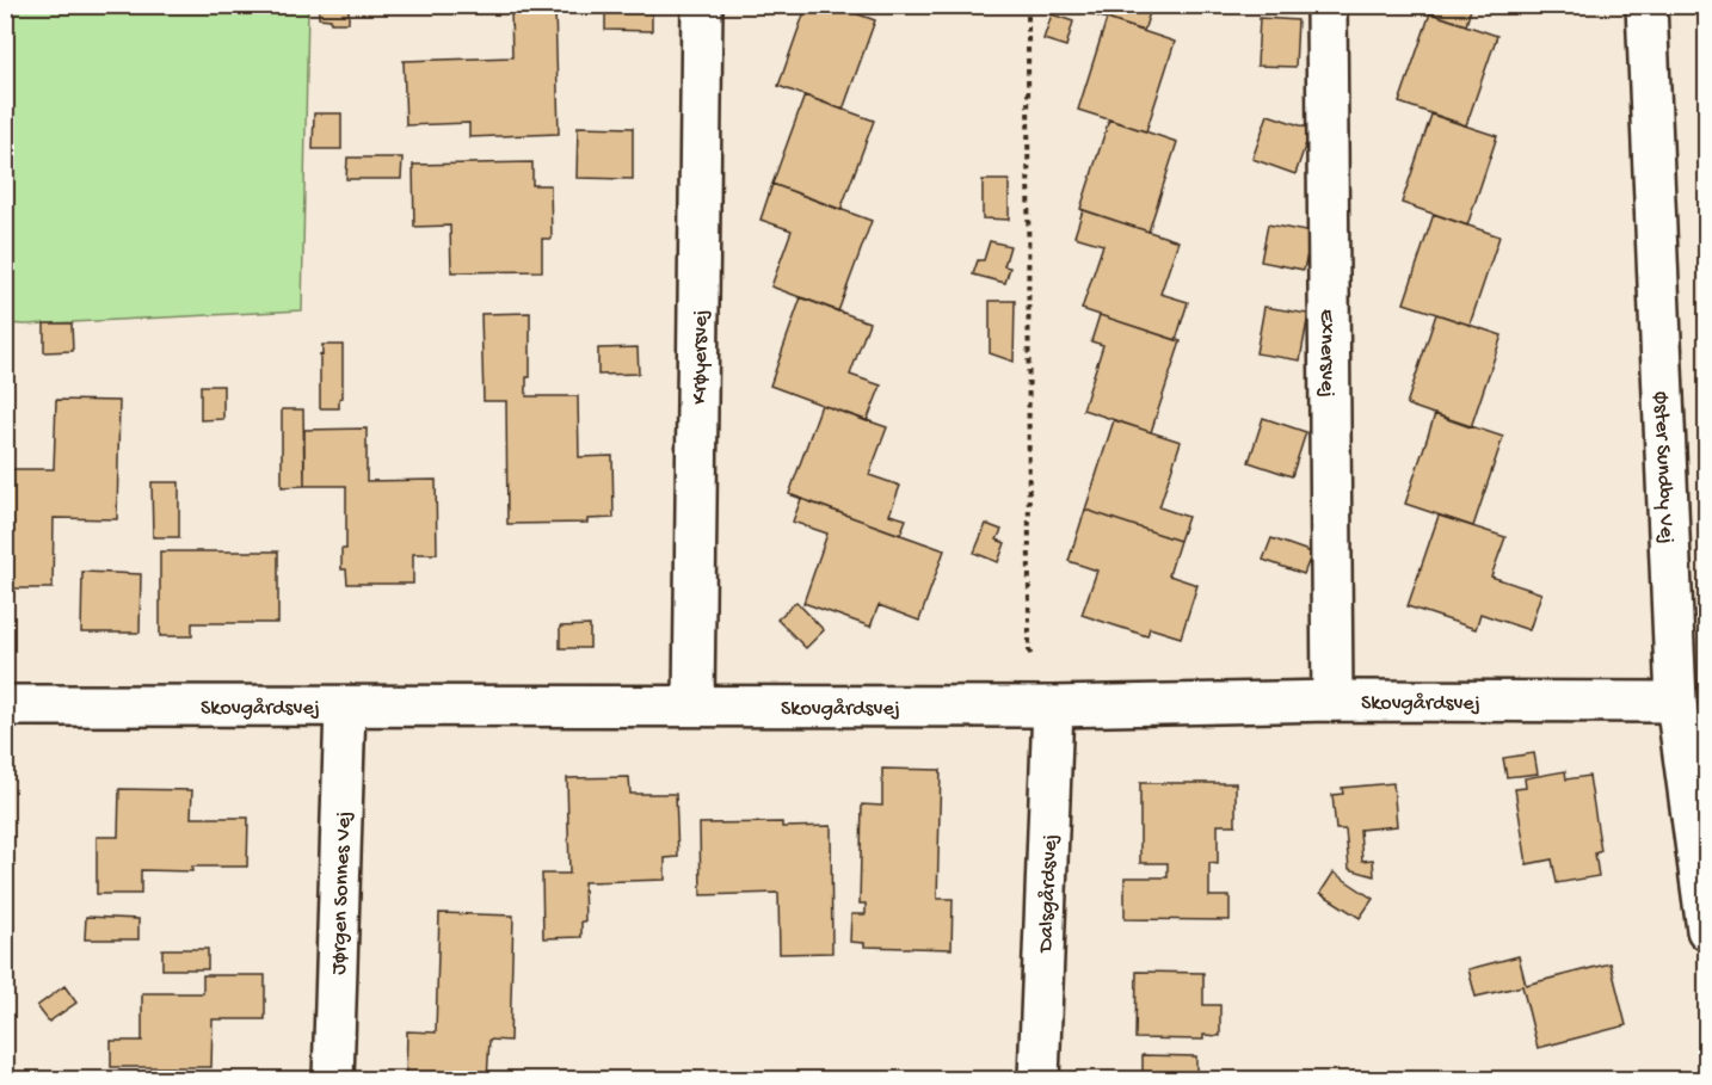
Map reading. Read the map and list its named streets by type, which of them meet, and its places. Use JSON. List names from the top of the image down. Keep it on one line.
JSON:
{"streets":{"street":["Exnersvej","Krøyersvej","Øster Sundby Vej","Skovgårdsvej","Jørgen Sonnes Vej","Dalsgårdsvej"]},"crossings":[["Exnersvej","Skovgårdsvej"],["Krøyersvej","Skovgårdsvej"],["Øster Sundby Vej","Skovgårdsvej"],["Skovgårdsvej","Jørgen Sonnes Vej"],["Skovgårdsvej","Dalsgårdsvej"]]}
